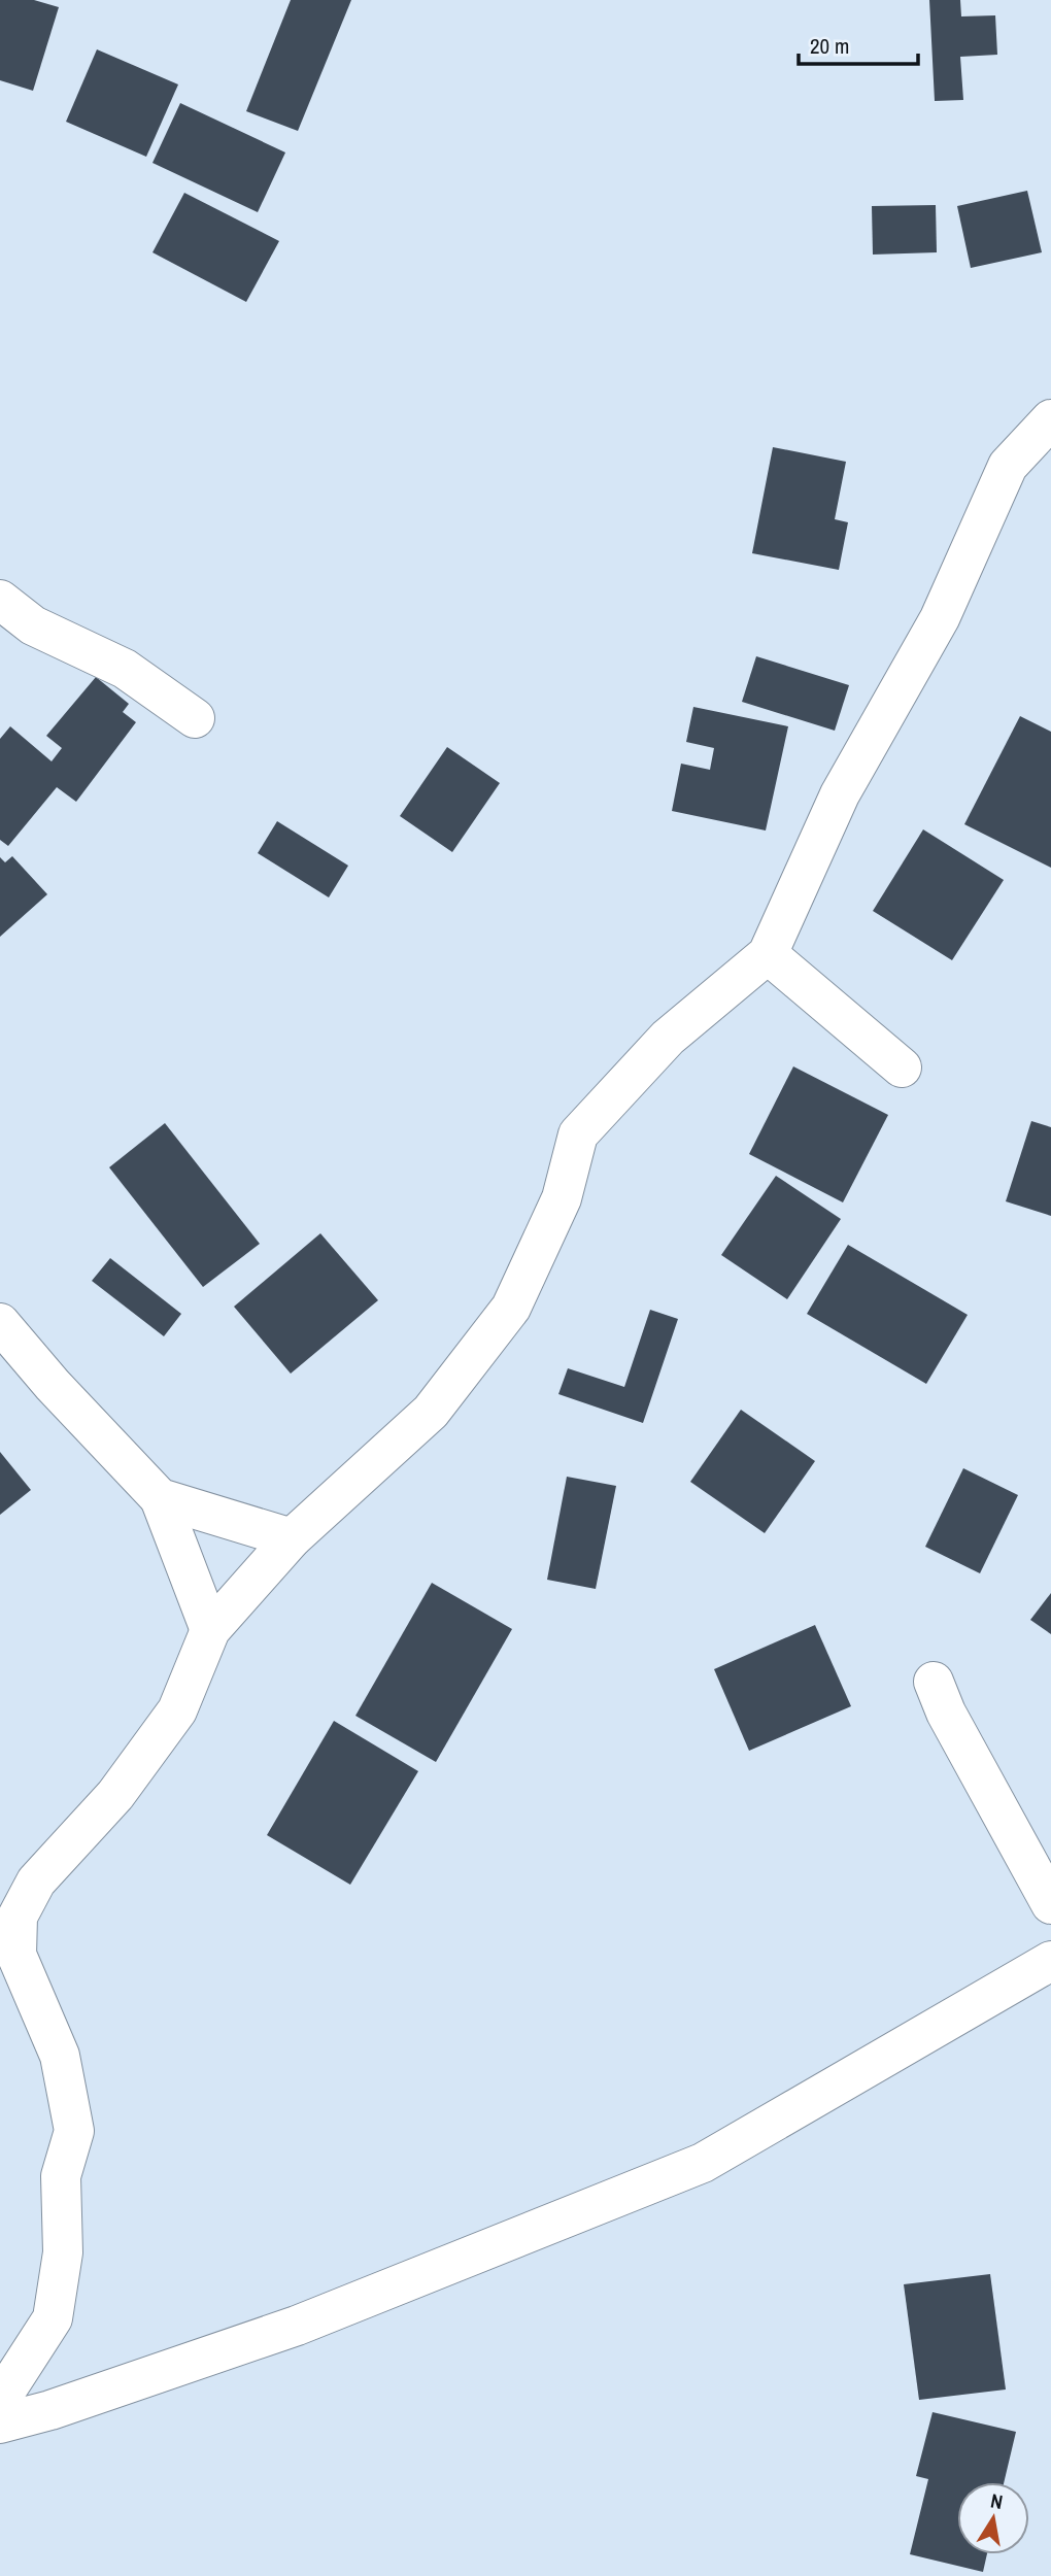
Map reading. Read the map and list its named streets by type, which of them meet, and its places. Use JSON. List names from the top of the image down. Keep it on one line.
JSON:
{"scale_bar":"20 m","north":"top"}
